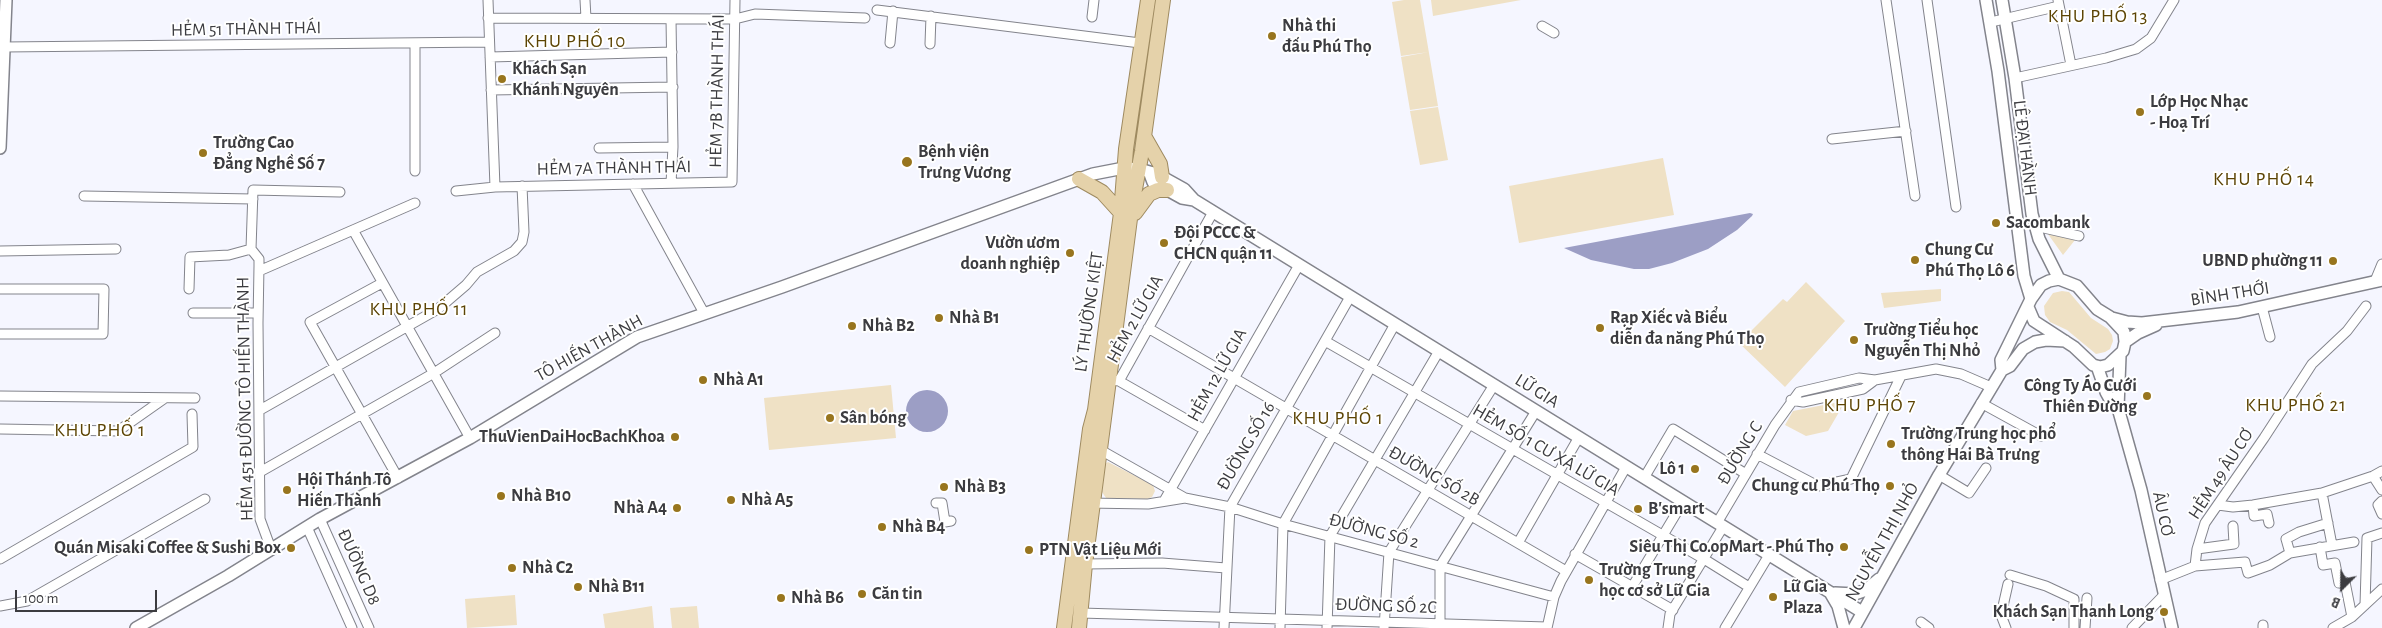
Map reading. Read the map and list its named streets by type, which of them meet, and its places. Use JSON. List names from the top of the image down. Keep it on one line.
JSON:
{"streets":{"main road":["LÊ ĐẠI HÀNH","BÌNH THỚI","LÝ THƯỜNG KIỆT","TÔ HIẾN THÀNH","LỮ GIA","ÂU CƠ","NGUYỄN THỊ NHỎ"],"street":["HẺM 51 THÀNH THÁI","HẺM 7B THÀNH THÁI","HẺM 7A THÀNH THÁI","HẺM 2 LỮ GIA","HẺM 12 LỮ GIA","HẺM 451 ĐƯỜNG TÔ HIẾN THÀNH","ĐƯỜNG SỐ 16","HẺM SỐ 1 CƯ XÁ LỮ GIA","ĐƯỜNG C","HẺM 49 ÂU CƠ","ĐƯỜNG SỐ 2B","ĐƯỜNG SỐ 2","ĐƯỜNG D8","ĐƯỜNG SỐ 2C"]},"crossings":[["HẺM 7B THÀNH THÁI","HẺM 7A THÀNH THÁI"],["LÊ ĐẠI HÀNH","ÂU CƠ"],["LÊ ĐẠI HÀNH","NGUYỄN THỊ NHỎ"],["BÌNH THỚI","ÂU CƠ"],["LÝ THƯỜNG KIỆT","HẺM 2 LỮ GIA"],["LÝ THƯỜNG KIỆT","TÔ HIẾN THÀNH"],["LÝ THƯỜNG KIỆT","LỮ GIA"],["LÝ THƯỜNG KIỆT","ĐƯỜNG SỐ 2C"],["HẺM 2 LỮ GIA","LỮ GIA"],["HẺM 2 LỮ GIA","ĐƯỜNG SỐ 2B"],["TÔ HIẾN THÀNH","LỮ GIA"],["TÔ HIẾN THÀNH","HẺM 451 ĐƯỜNG TÔ HIẾN THÀNH"],["TÔ HIẾN THÀNH","ĐƯỜNG D8"],["HẺM 12 LỮ GIA","LỮ GIA"],["HẺM 12 LỮ GIA","ĐƯỜNG SỐ 2B"],["LỮ GIA","ĐƯỜNG SỐ 16"],["LỮ GIA","ĐƯỜNG C"],["LỮ GIA","NGUYỄN THỊ NHỎ"],["ĐƯỜNG SỐ 16","HẺM SỐ 1 CƯ XÁ LỮ GIA"],["ĐƯỜNG SỐ 16","ĐƯỜNG SỐ 2B"],["ĐƯỜNG SỐ 16","ĐƯỜNG SỐ 2"],["ĐƯỜNG SỐ 16","ĐƯỜNG SỐ 2C"],["HẺM SỐ 1 CƯ XÁ LỮ GIA","ĐƯỜNG C"],["ĐƯỜNG C","NGUYỄN THỊ NHỎ"]],"districts":["KHU PHỐ 13","KHU PHỐ 10","KHU PHỐ 14","KHU PHỐ 11","KHU PHỐ 7","KHU PHỐ 21","KHU PHỐ 1","KHU PHỐ 1"],"places":["Nhà thi đấu Phú Thọ","Khách Sạn Khánh Nguyên","Lớp Học Nhạc - Hoạ Trí","Trường Cao Đẳng Nghề Số 7","Bệnh viện Trưng Vương","Sacombank","Đội PCCC & CHCN quận 11","Vườn ươm doanh nghiệp","Chung Cư Phú Thọ Lô 6","UBND phường 11","Nhà B1","Nhà B2","Rạp Xiếc và Biểu diễn đa năng Phú Thọ","Trường Tiểu học Nguyễn Thị Nhỏ","Nhà A1","Công Ty Áo Cưới Thiên Đường","Sân bóng","ThuVienDaiHocBachKhoa","Trường Trung học phổ thông Hai Bà Trưng","Lô 1","Chung cư Phú Thọ","Nhà B3","Hội Thánh Tô Hiến Thành","Nhà B10","Nhà A5","Nhà A4","B'smart","Nhà B4","Siêu Thị Co.opMart - Phú Thọ","Quán Misaki Coffee & Sushi Box","PTN Vật Liệu Mới","Nhà C2","Trường Trung học cơ sở Lữ Gia","Nhà B11","Căn tin","Lữ Gia Plaza","Nhà B6","Khách Sạn Thanh Long"],"scale_bar":"100 m","north":"bottom left"}
